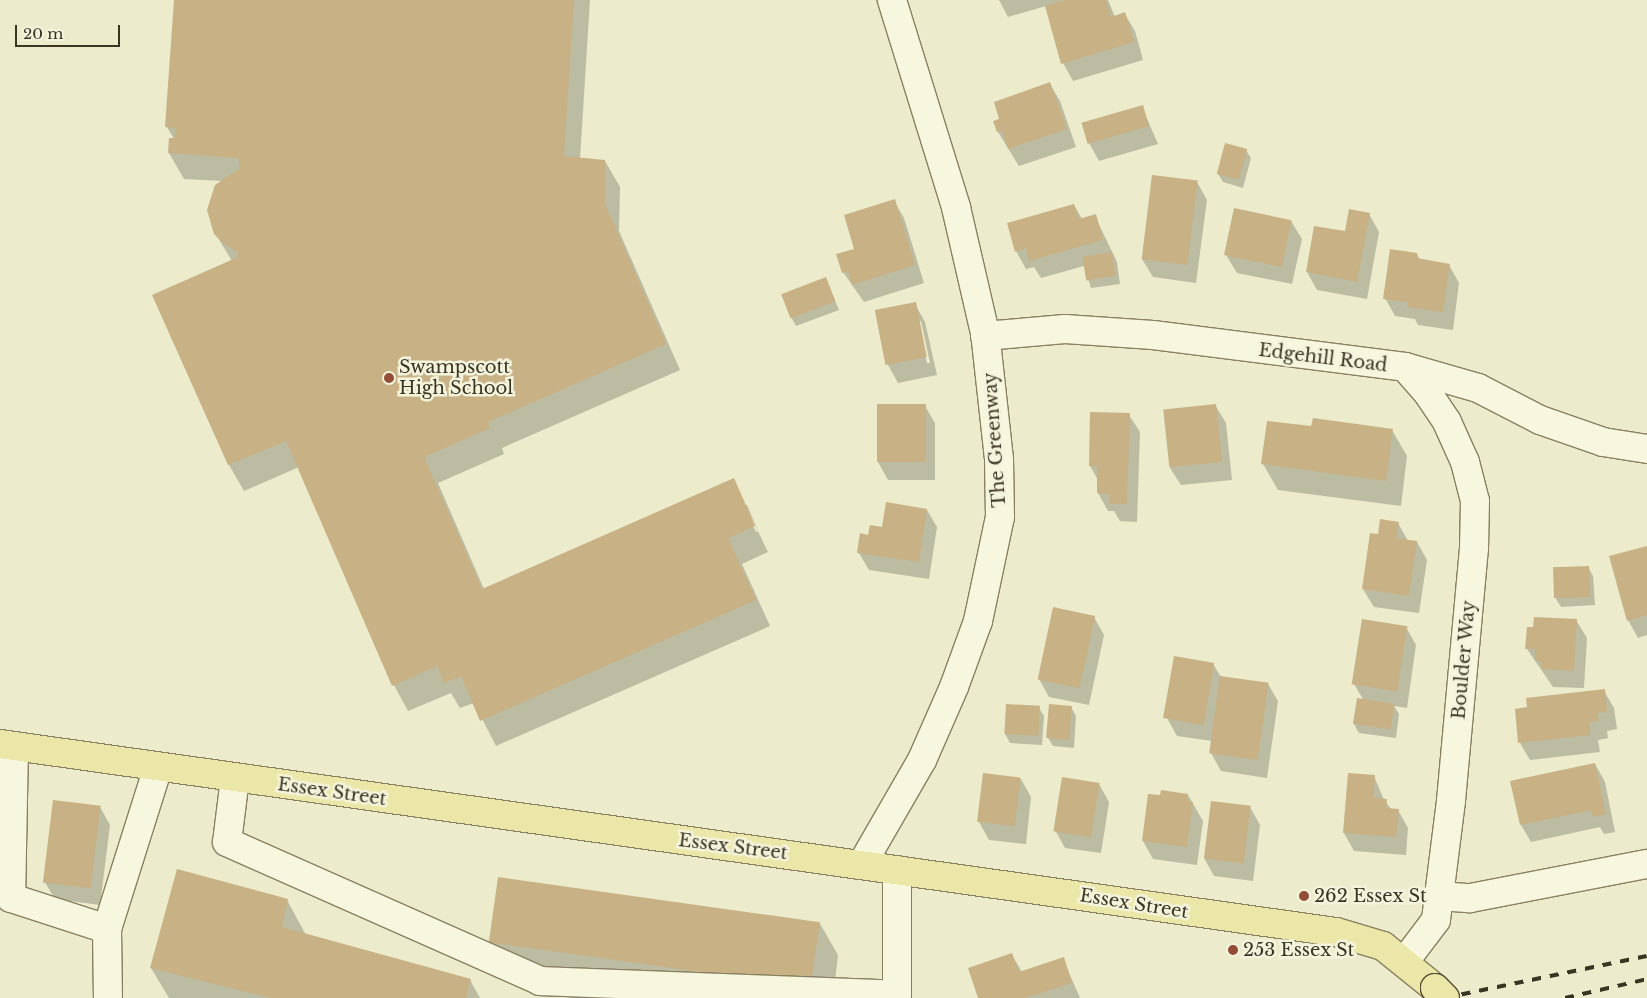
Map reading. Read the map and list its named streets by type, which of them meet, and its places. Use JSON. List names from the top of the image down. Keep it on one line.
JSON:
{"streets":{"main road":["Essex Street"],"street":["Edgehill Road","The Greenway","Boulder Way"]},"crossings":[["Edgehill Road","The Greenway"],["Edgehill Road","Boulder Way"],["The Greenway","Essex Street"],["Boulder Way","Essex Street"]],"places":["Swampscott High School","262 Essex St","253 Essex St"],"scale_bar":"20 m"}
